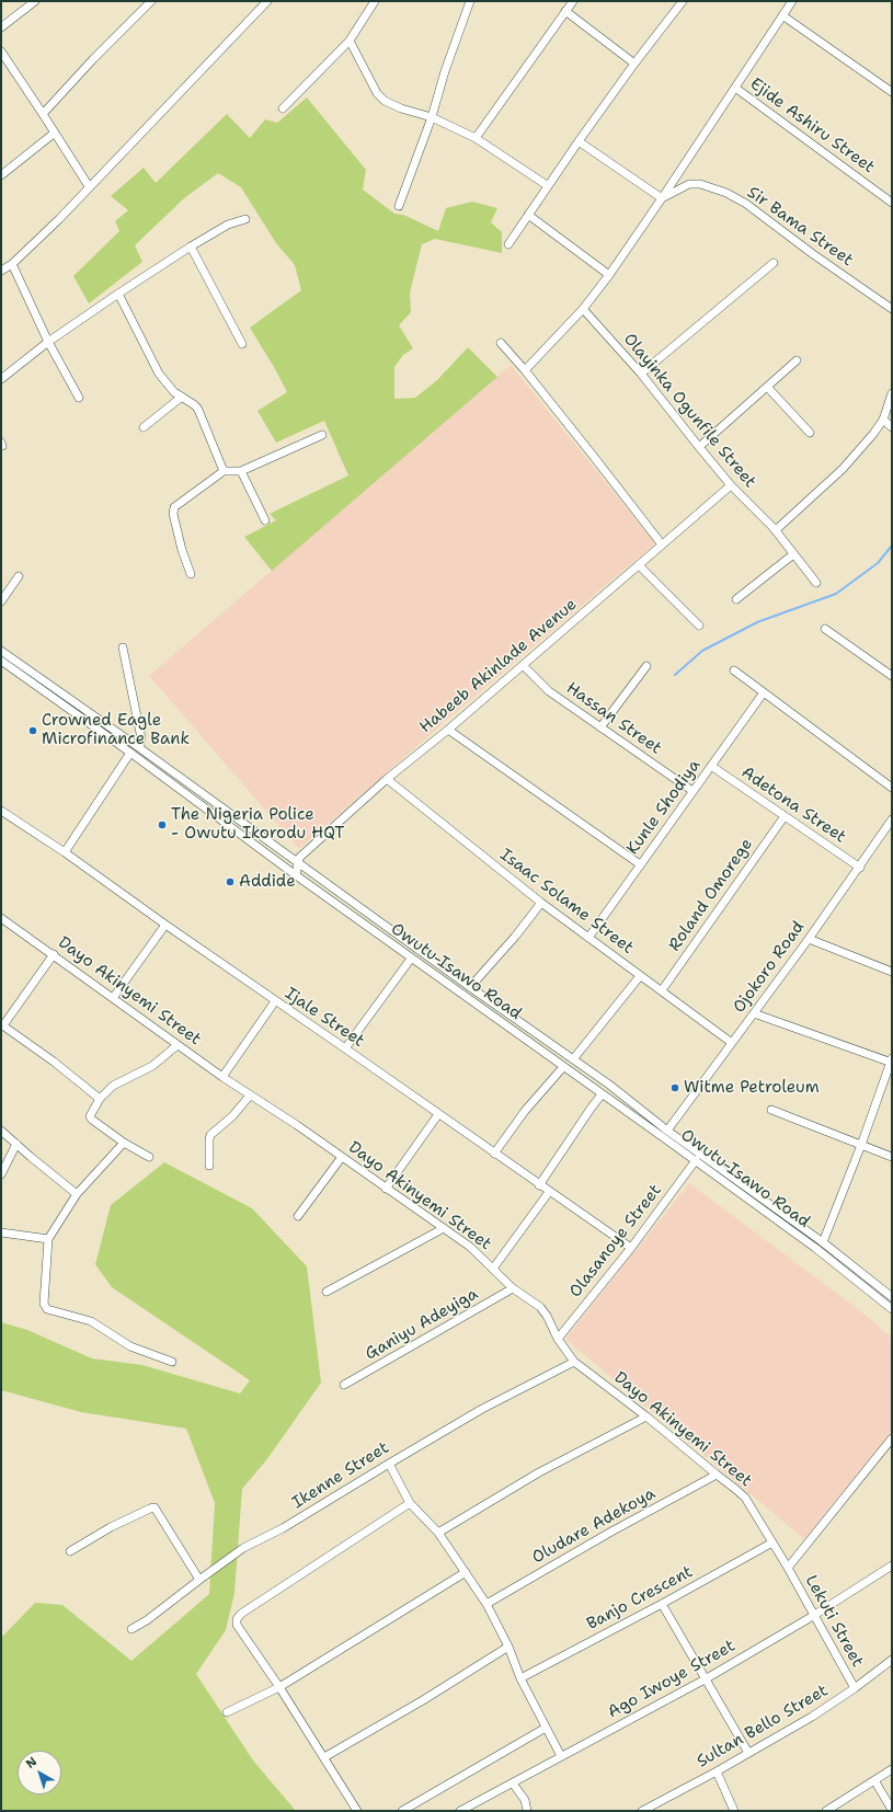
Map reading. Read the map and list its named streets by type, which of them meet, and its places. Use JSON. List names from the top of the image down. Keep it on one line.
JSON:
{"streets":{"street":["Ejide Ashiru Street","Sir Bama Street","Olayinka Ogunfile Street","Habeeb Akinlade Avenue","Hassan Street","Adetona Street","Kunle Shodiya","Roland Omorege","Isaac Solame Street","Ojokoro Road","Owutu-Isawo Road","Dayo Akinyemi Street","Ijale Street","Olasanoye Street","Ganiyu Adeyiga","Ikenne Street","Oludare Adekoya","Banjo Crescent","Lekuti Street","Ago Iwoye Street","Sultan Bello Street"]},"crossings":[["Olayinka Ogunfile Street","Habeeb Akinlade Avenue"],["Habeeb Akinlade Avenue","Hassan Street"],["Habeeb Akinlade Avenue","Isaac Solame Street"],["Habeeb Akinlade Avenue","Owutu-Isawo Road"],["Hassan Street","Kunle Shodiya"],["Adetona Street","Kunle Shodiya"],["Adetona Street","Roland Omorege"],["Adetona Street","Ojokoro Road"],["Kunle Shodiya","Isaac Solame Street"],["Roland Omorege","Isaac Solame Street"],["Isaac Solame Street","Ojokoro Road"],["Ojokoro Road","Owutu-Isawo Road"],["Owutu-Isawo Road","Olasanoye Street"],["Dayo Akinyemi Street","Olasanoye Street"],["Dayo Akinyemi Street","Ganiyu Adeyiga"],["Dayo Akinyemi Street","Ikenne Street"],["Dayo Akinyemi Street","Oludare Adekoya"],["Dayo Akinyemi Street","Banjo Crescent"],["Dayo Akinyemi Street","Lekuti Street"],["Ijale Street","Olasanoye Street"],["Lekuti Street","Ago Iwoye Street"],["Lekuti Street","Sultan Bello Street"]],"places":["Crowned Eagle Microfinance Bank","The Nigeria Police - Owutu Ikorodu HQT","Addide","Witme Petroleum"],"north":"top left"}
